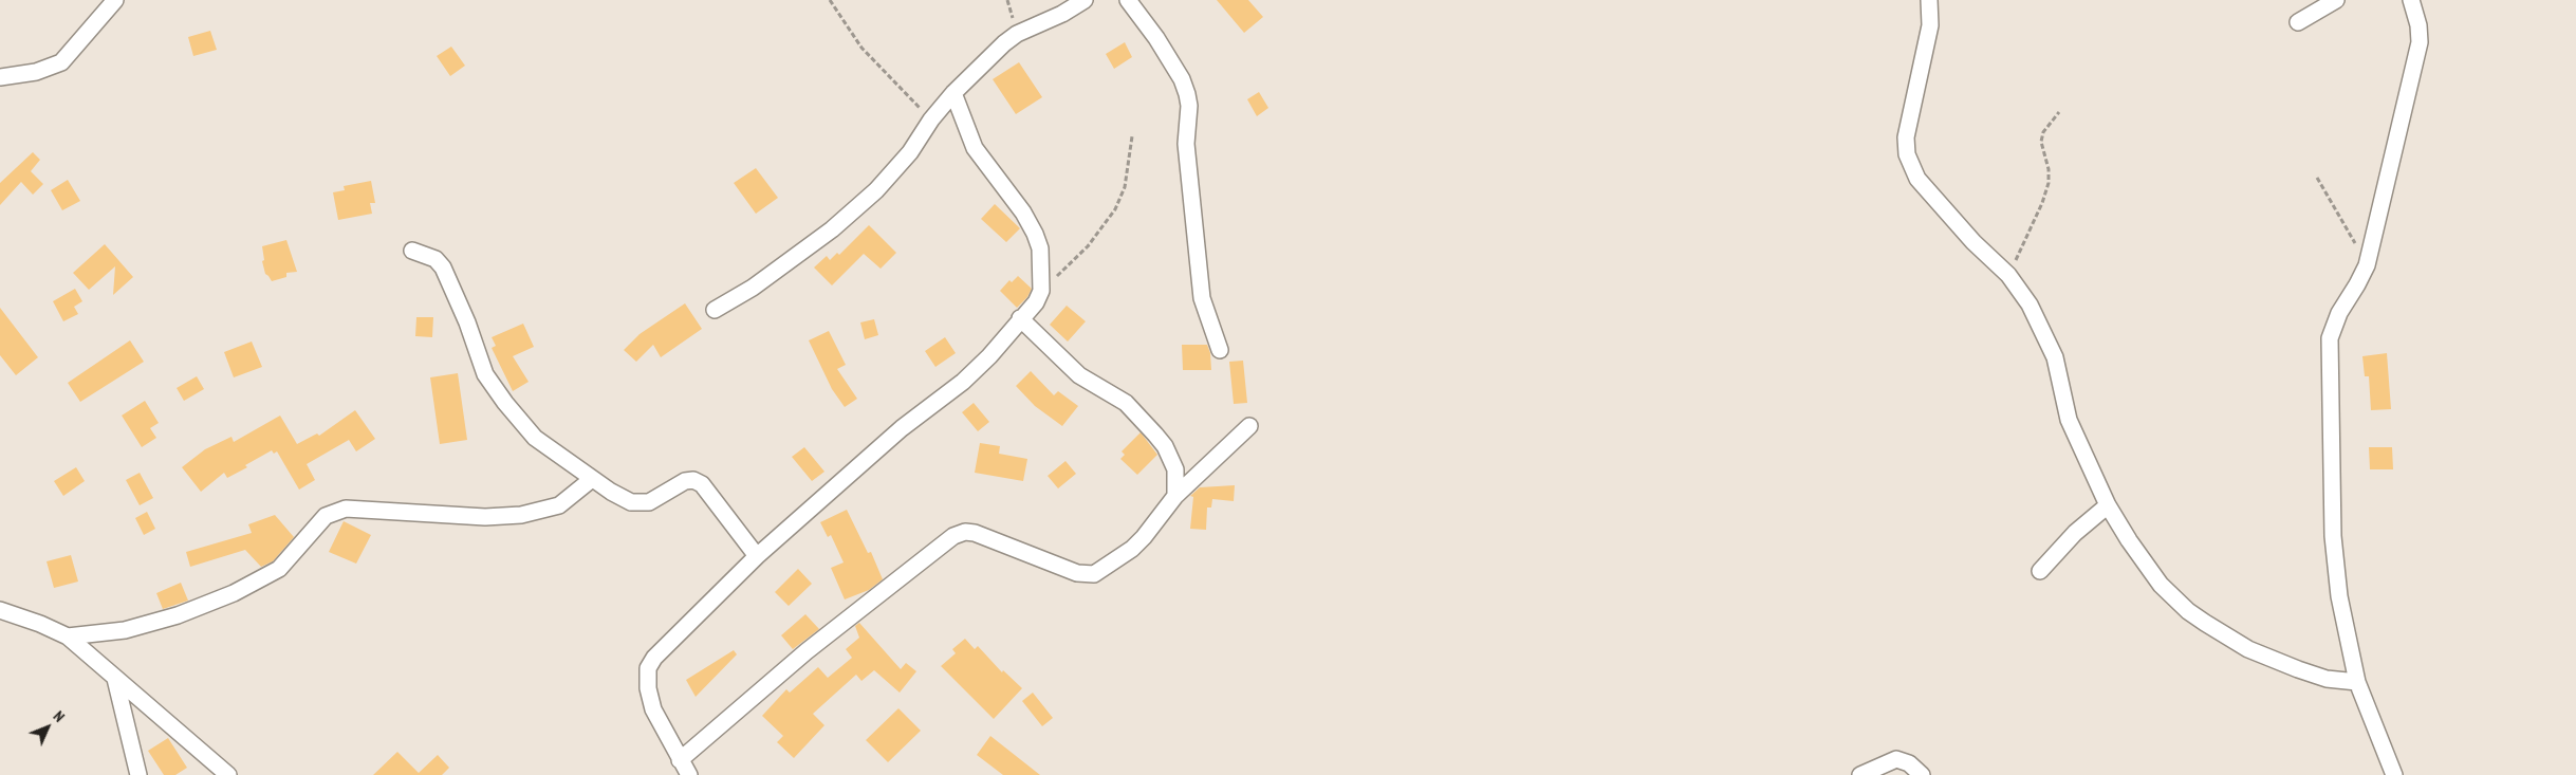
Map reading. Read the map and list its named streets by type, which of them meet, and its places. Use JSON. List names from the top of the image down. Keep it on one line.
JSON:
{"north":"top right"}
